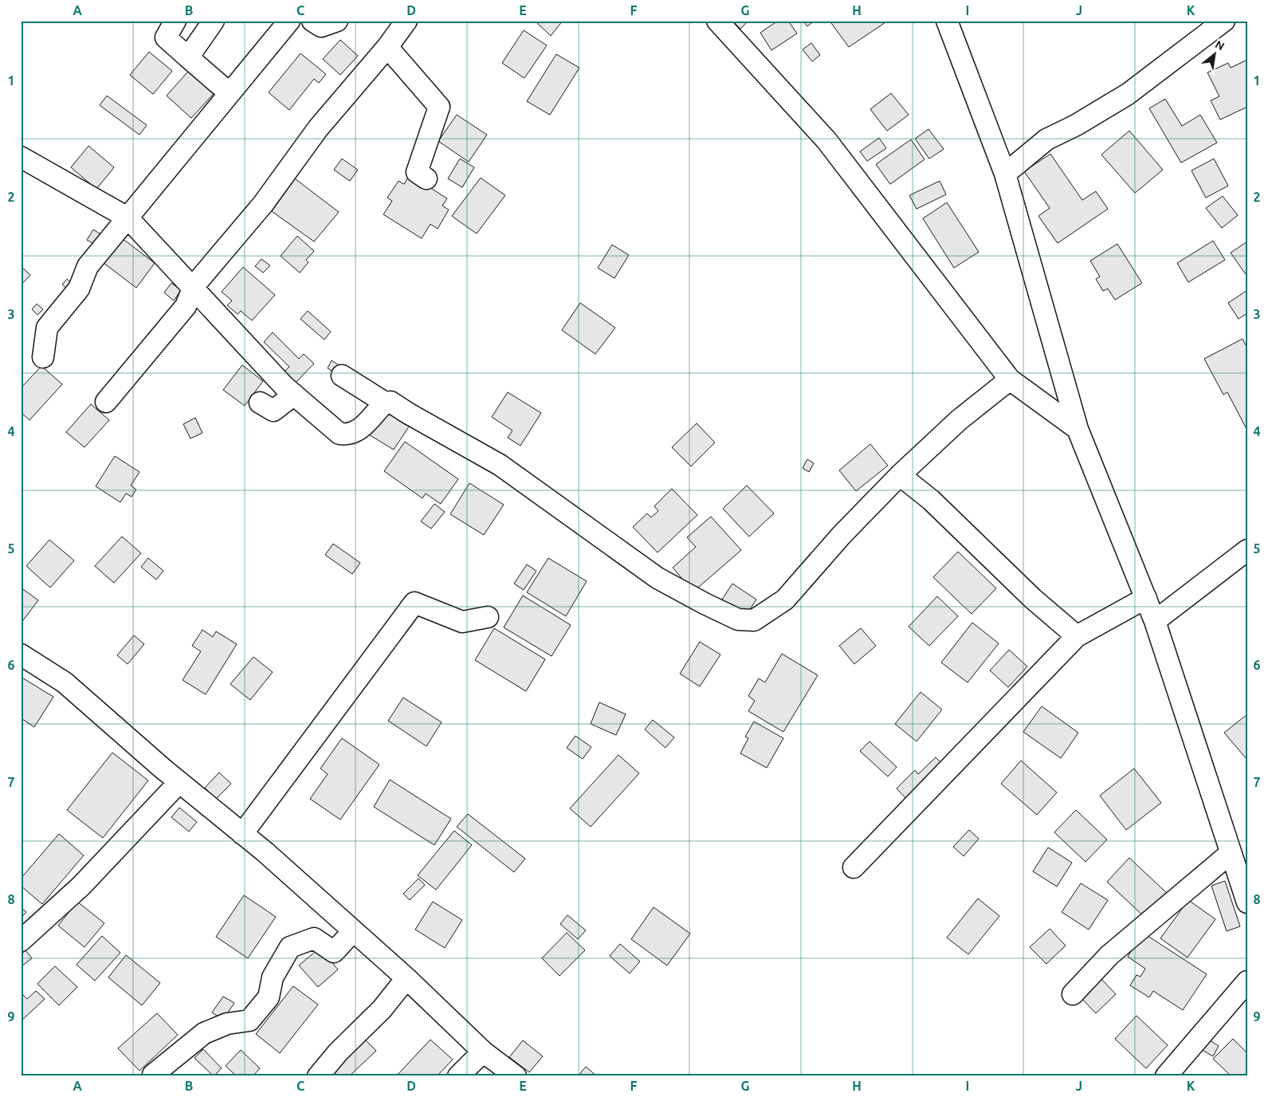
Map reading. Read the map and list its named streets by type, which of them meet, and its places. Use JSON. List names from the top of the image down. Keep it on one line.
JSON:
{"north":"top right","grid":{"columns":["A","B","C","D","E","F","G","H","I","J","K"],"rows":["1","2","3","4","5","6","7","8","9"]}}
